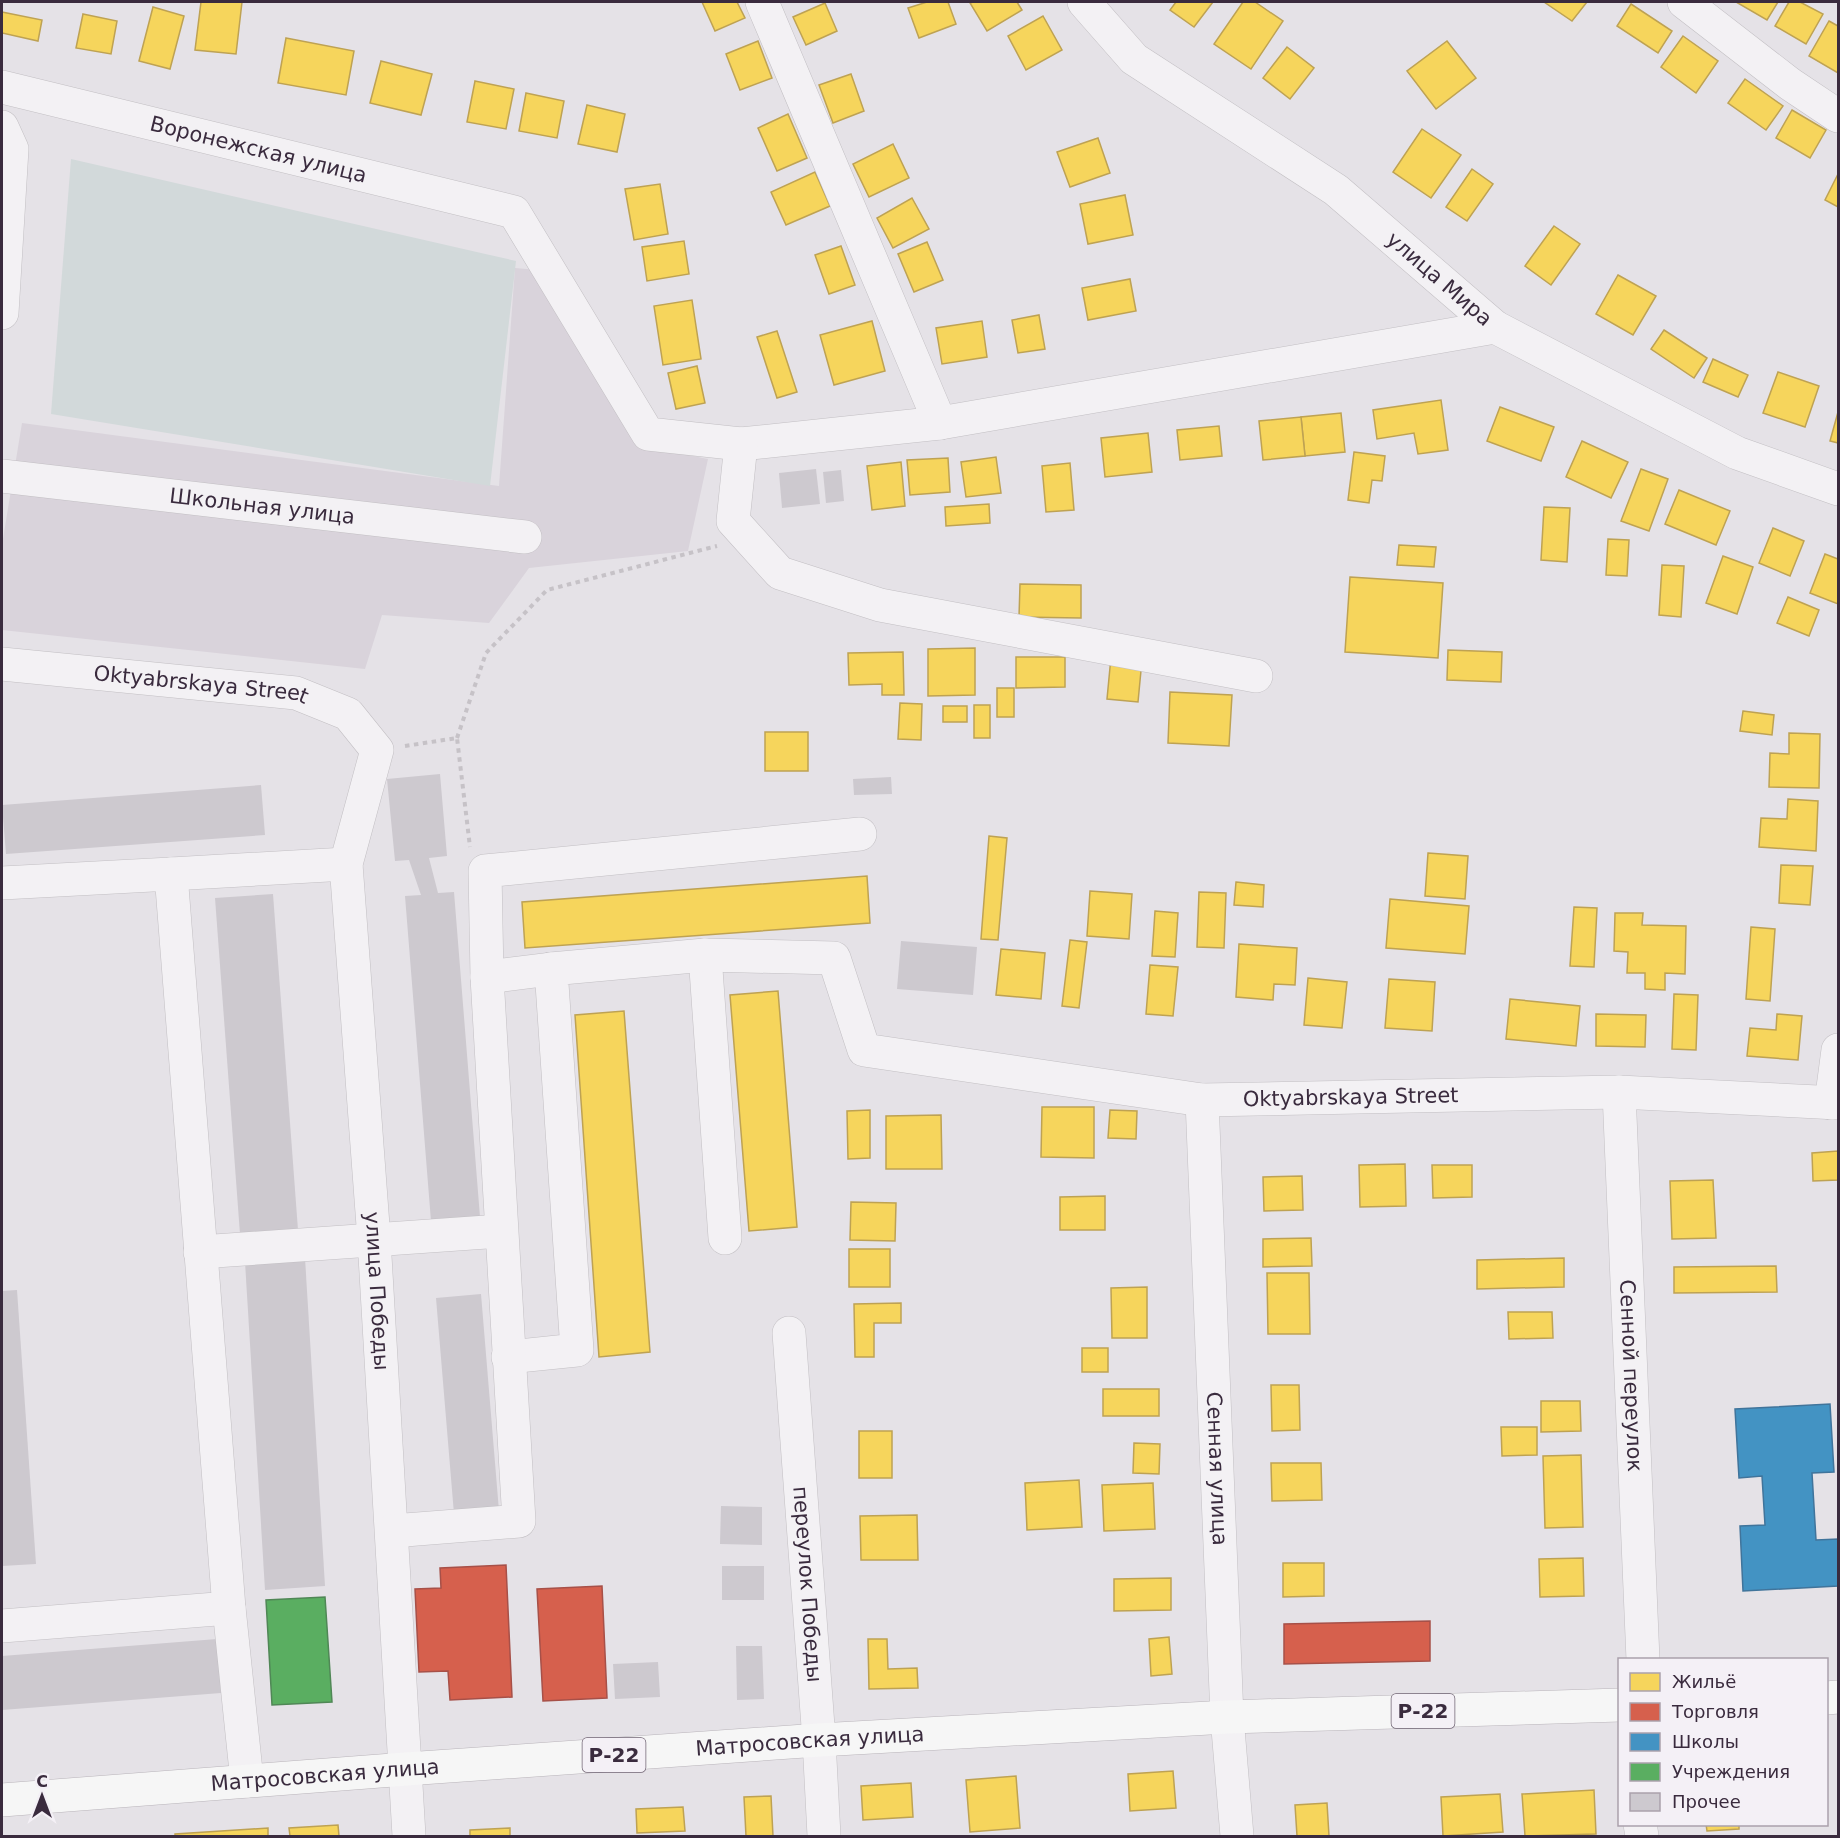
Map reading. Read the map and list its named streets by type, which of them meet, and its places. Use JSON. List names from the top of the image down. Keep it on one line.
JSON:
{"streets":{"highway":["Р-22","Матросовская улица"],"street":["Воронежская улица","улица Мира","Школьная улица","Oktyabrskaya Street","улица Победы","Сенной переулок","Сенная улица","переулок Победы"]},"crossings":[["Oktyabrskaya Street","улица Победы"],["Oktyabrskaya Street","Сенной переулок"],["Oktyabrskaya Street","Сенная улица"],["улица Победы","Матросовская улица"],["Сенная улица","Матросовская улица"],["переулок Победы","Матросовская улица"]],"legend":["Жильё","Торговля","Школы","Учреждения","Прочее"],"north":"top"}
